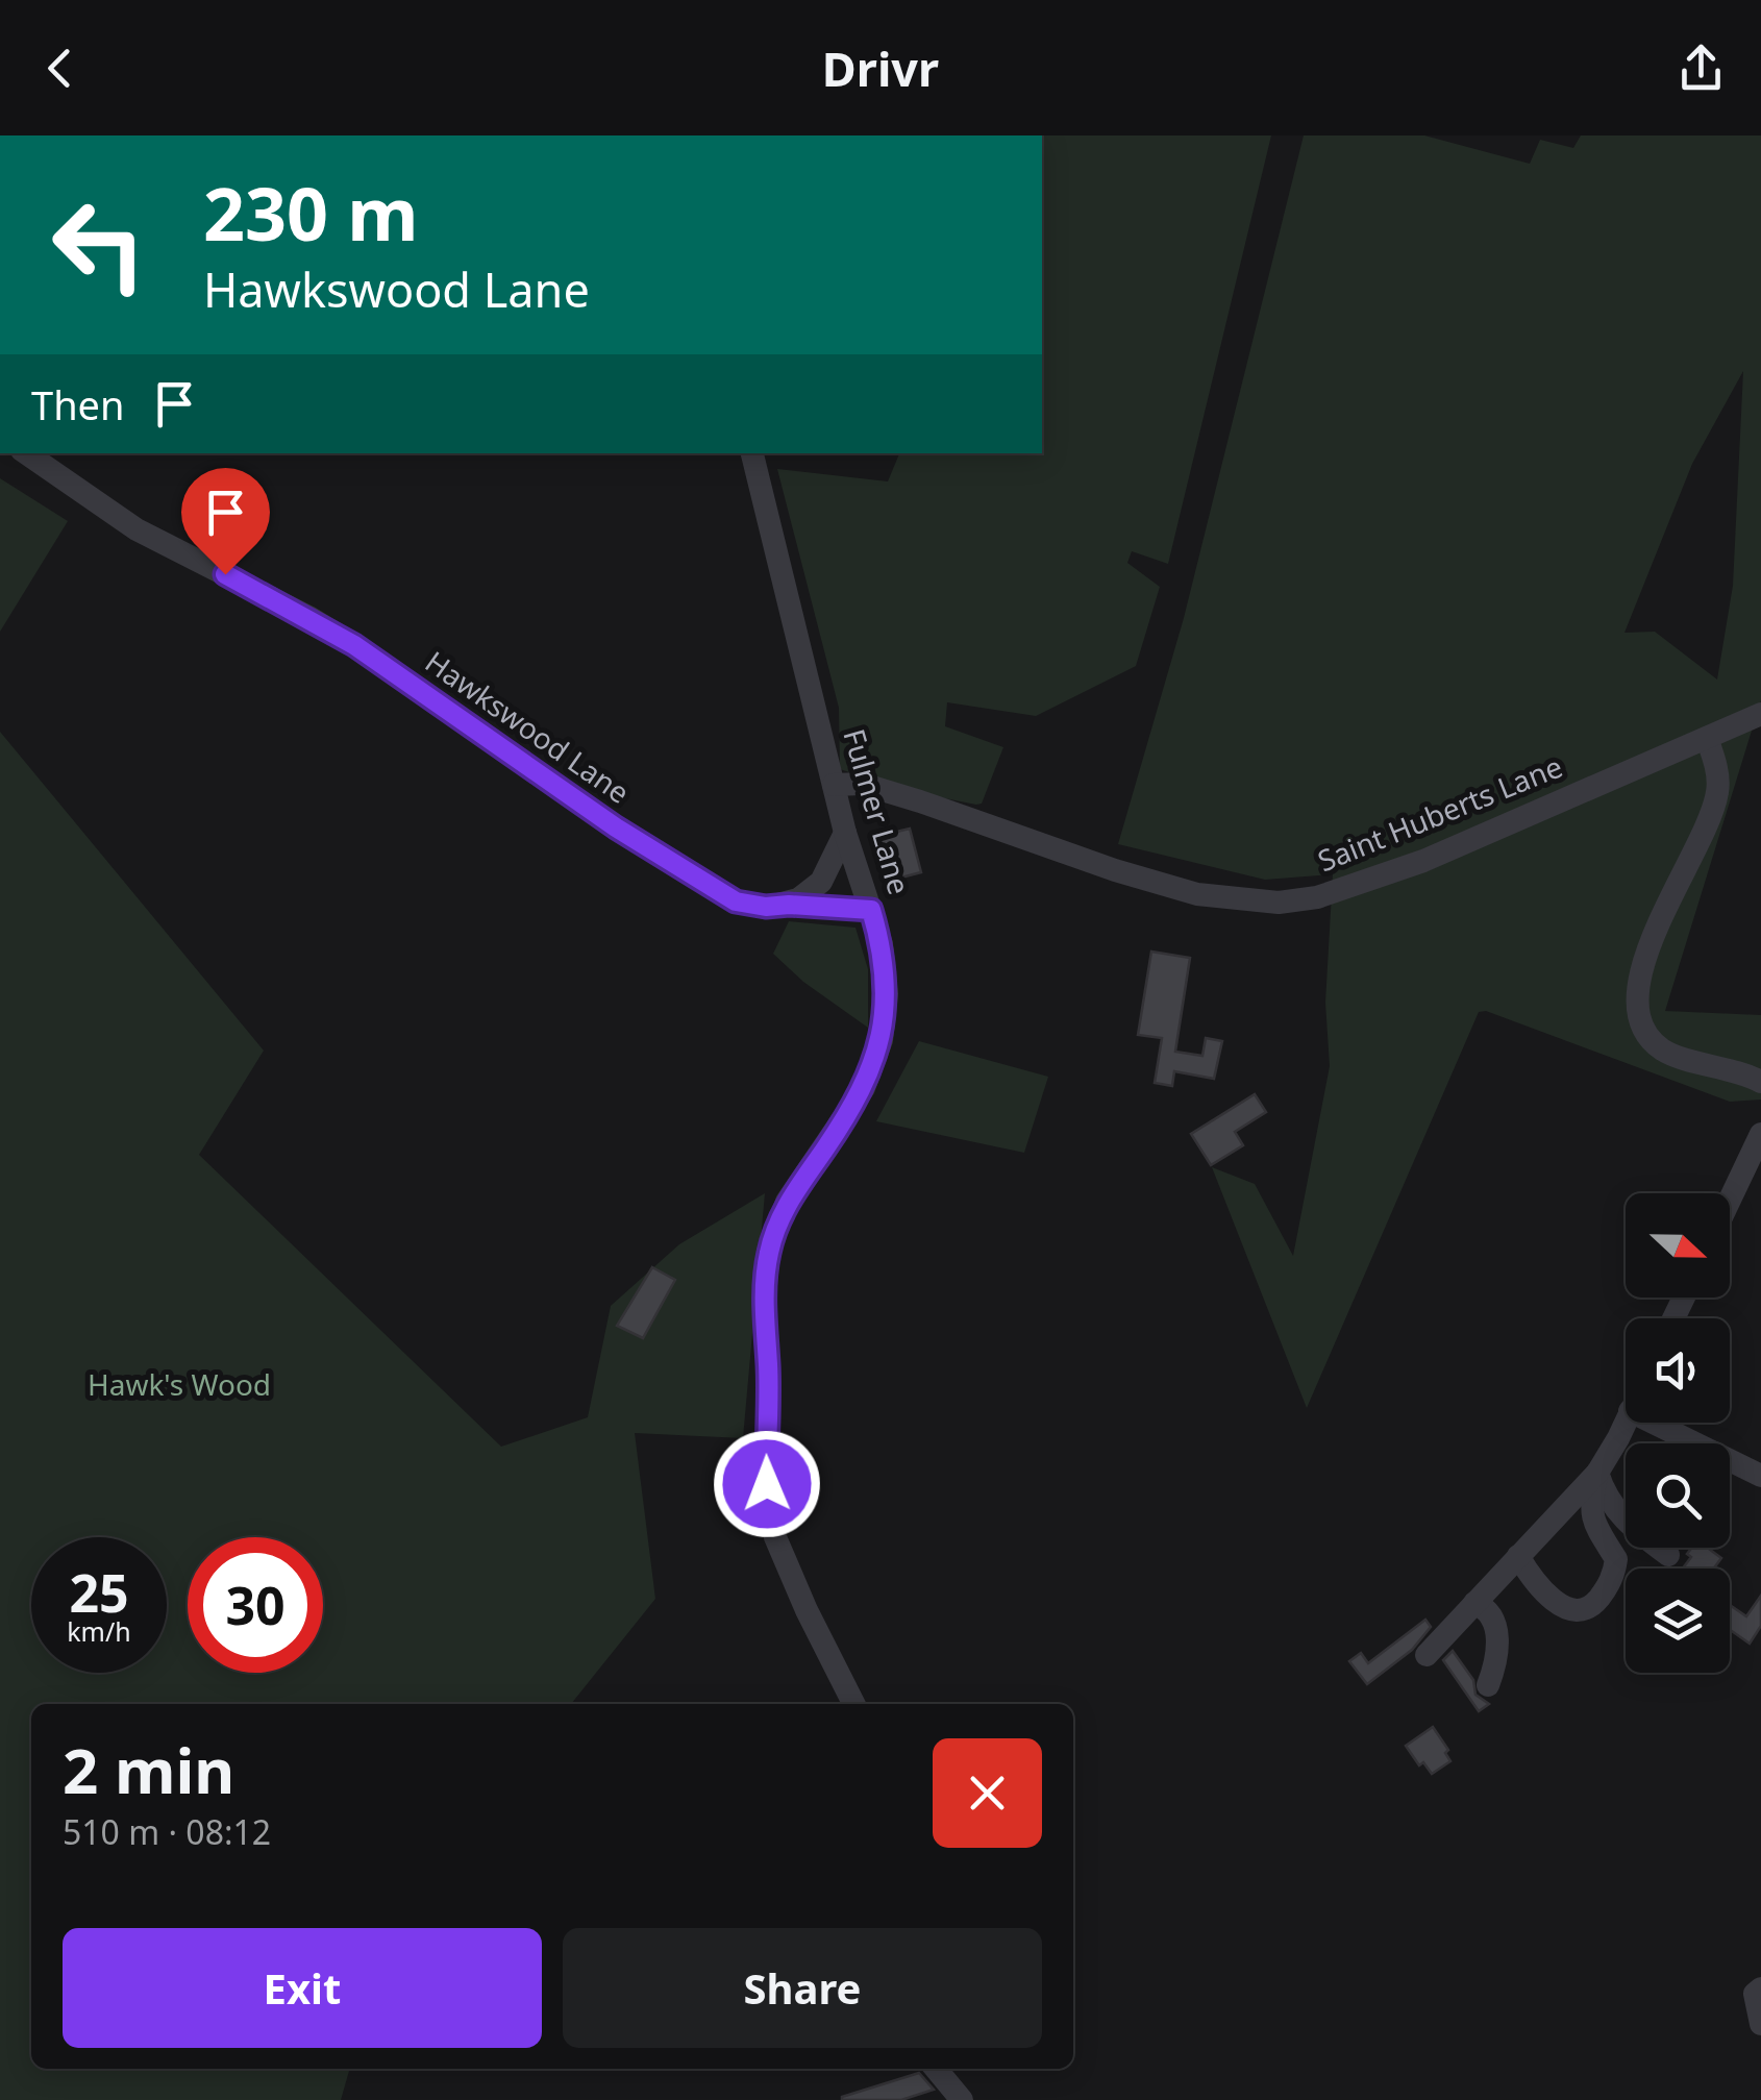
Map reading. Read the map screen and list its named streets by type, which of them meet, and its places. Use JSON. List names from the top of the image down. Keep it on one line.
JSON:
{"streets":{"street":["Hawkswood Lane","Fulmer Lane","Saint Huberts Lane"]},"crossings":[["Hawkswood Lane","Fulmer Lane"],["Fulmer Lane","Saint Huberts Lane"]],"parks":["Hawk's Wood"],"north":"right","page":{"header":"Drivr","turn":["230 m","Hawkswood Lane"],"then":"Then","speed":"25 km/h","limit":"30","heading":["2 min","510 m · 08:12"],"buttons":["Exit","Share"]}}
